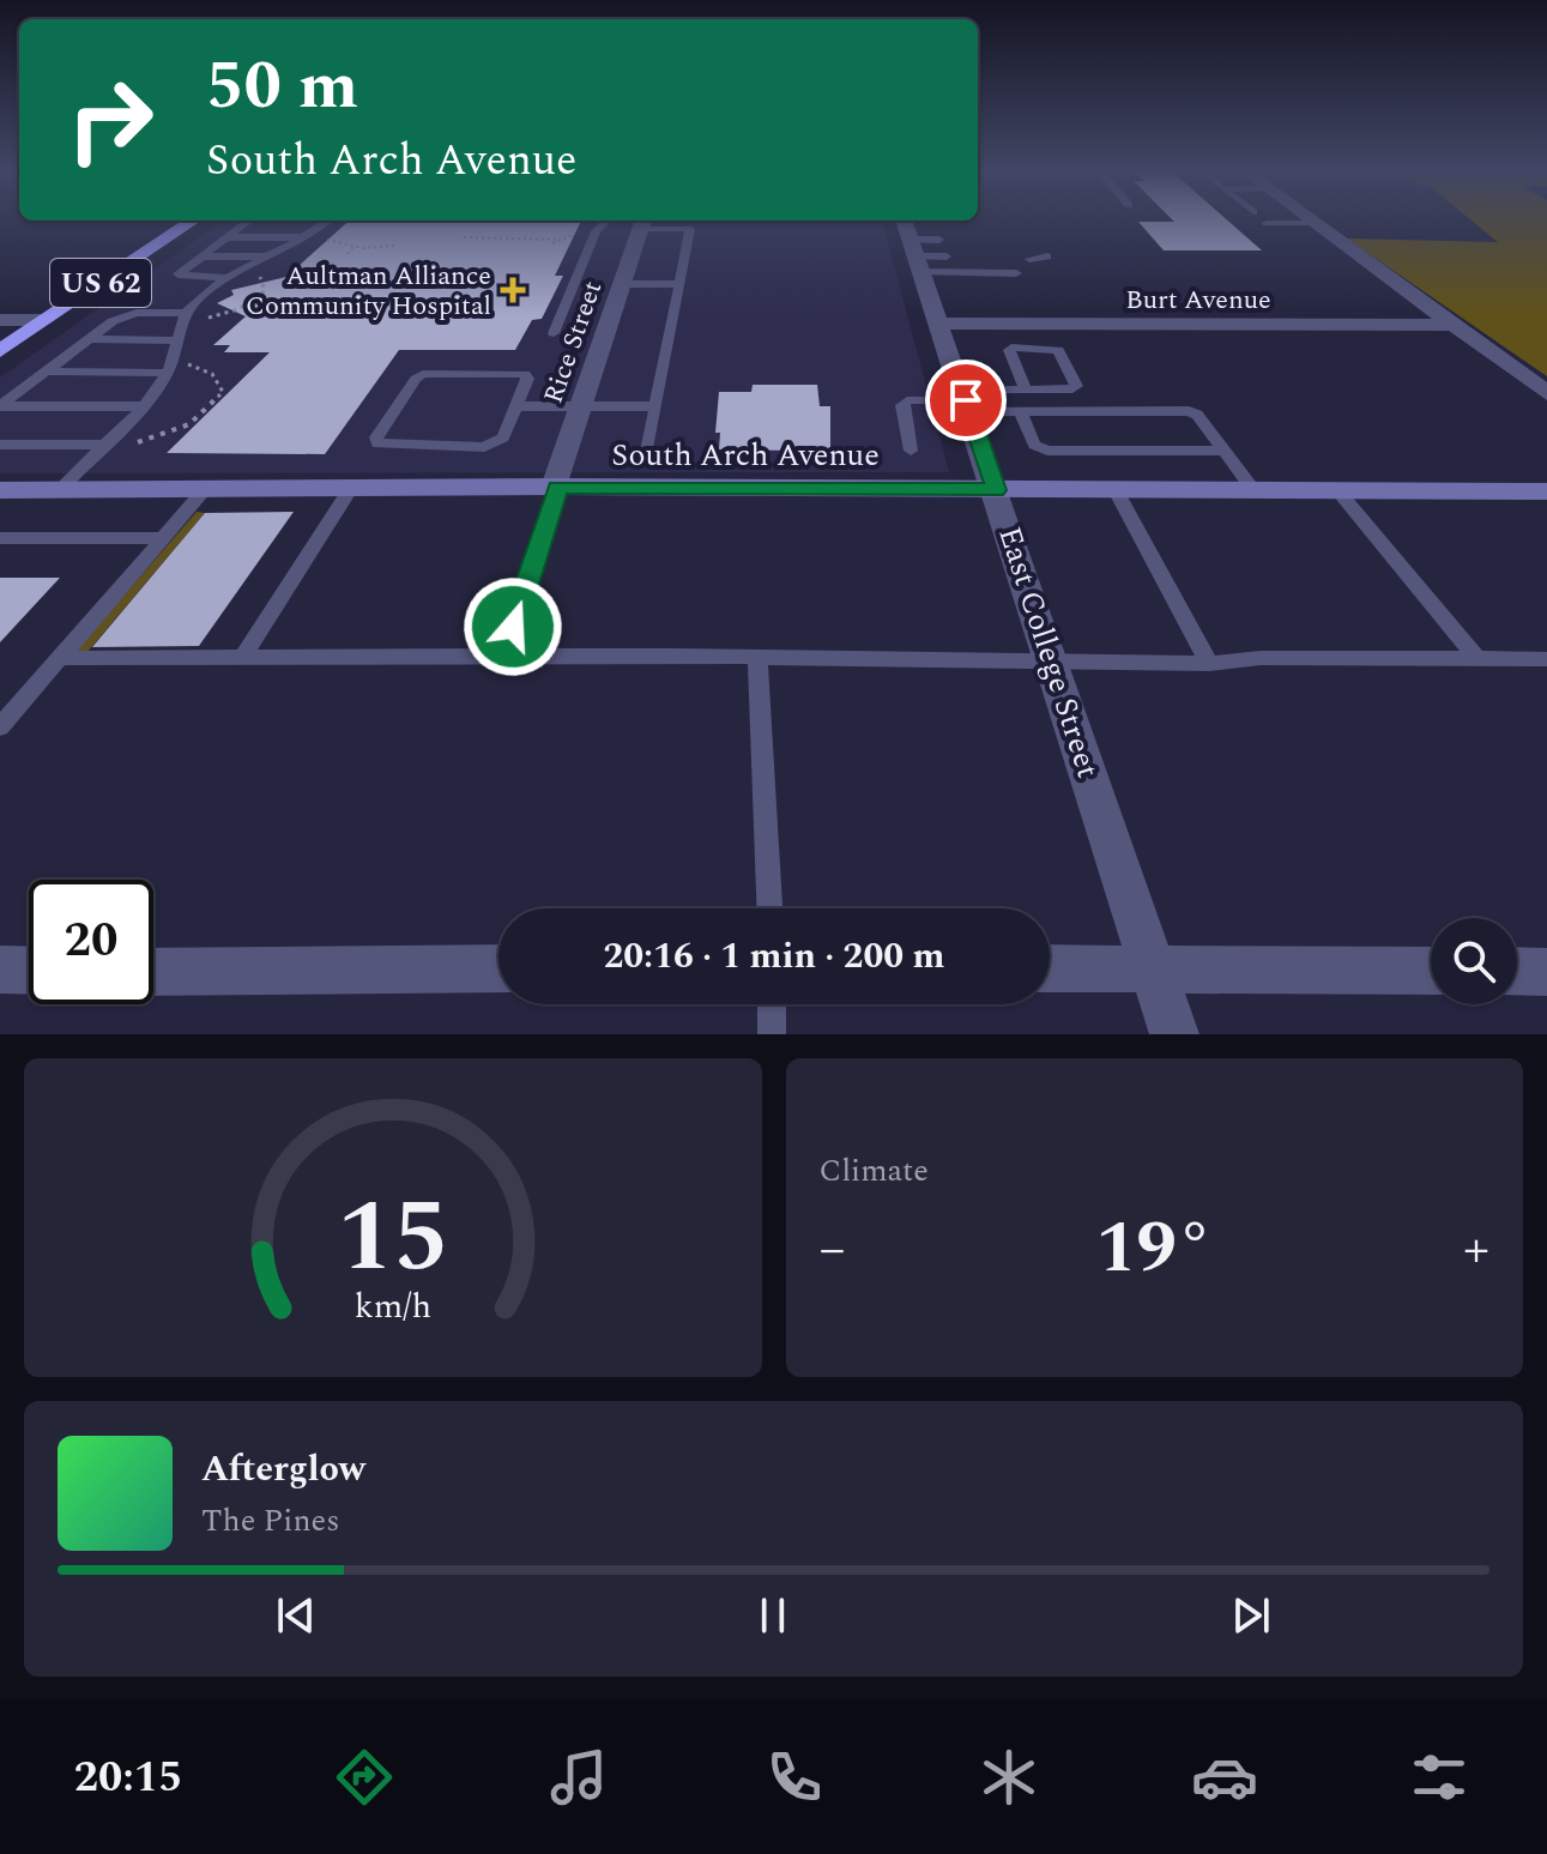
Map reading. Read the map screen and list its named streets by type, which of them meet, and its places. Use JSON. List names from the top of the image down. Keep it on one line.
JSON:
{"streets":{"highway":["US 62"],"street":["Burt Avenue","Rice Street","South Arch Avenue","East College Street"]},"crossings":[["Burt Avenue","East College Street"],["Rice Street","South Arch Avenue"],["South Arch Avenue","East College Street"]],"places":{"health":["Aultman Alliance Community Hospital"]},"page":{"turn":["50 m","South Arch Avenue"],"limit":"20","trip":"20:16 · 1 min · 200 m","tile":"Climate","heat":["−","19°","+"],"song":["Afterglow","The Pines"],"tabs":"20:15","gauge":["15","km/h"]}}
